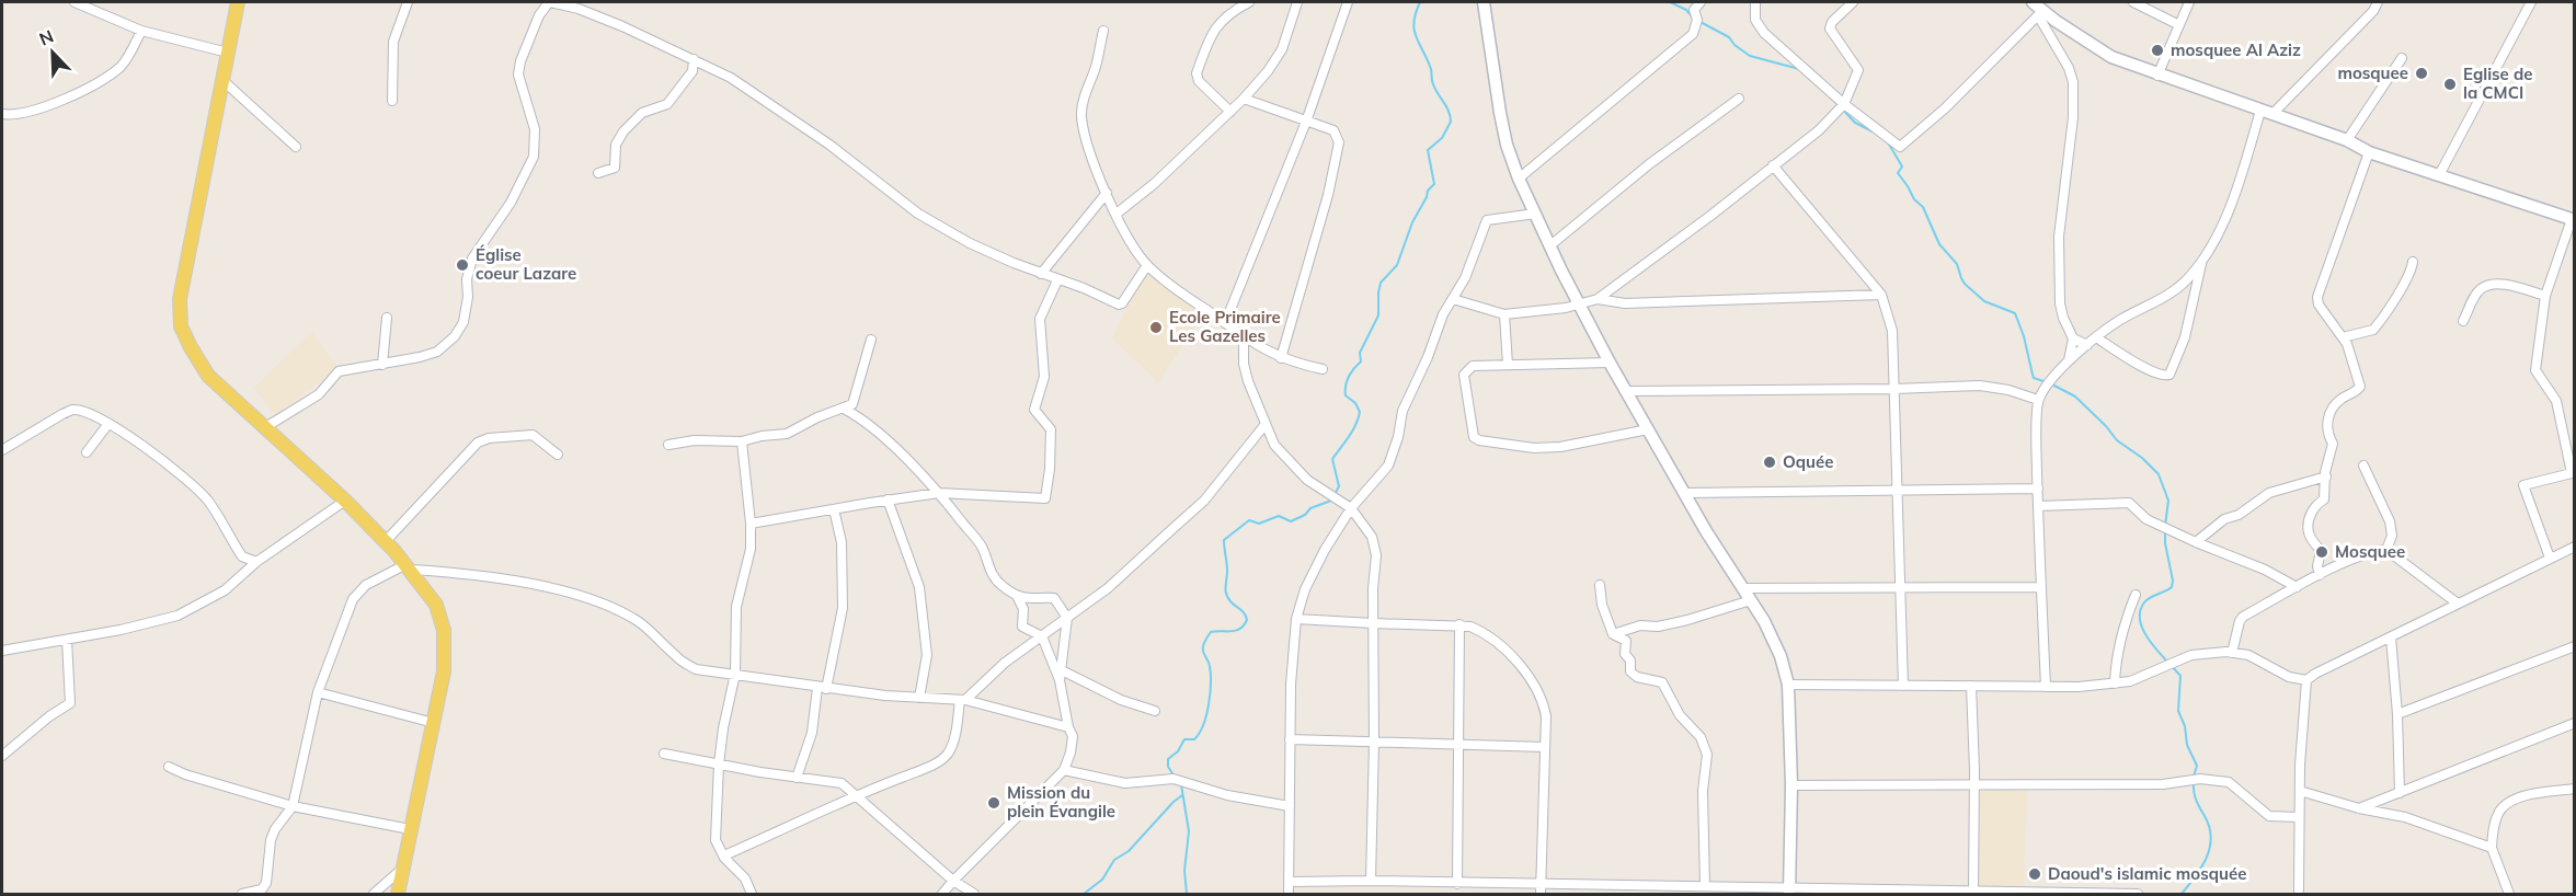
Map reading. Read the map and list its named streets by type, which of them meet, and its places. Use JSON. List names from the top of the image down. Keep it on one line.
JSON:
{"places":["mosquee Al Aziz","mosquee","Eglise de la CMCI","Église coeur Lazare","Ecole Primaire Les Gazelles","Oquée","Mosquee","Mission du plein Évangile","Daoud's islamic mosquée"],"north":"top left"}
